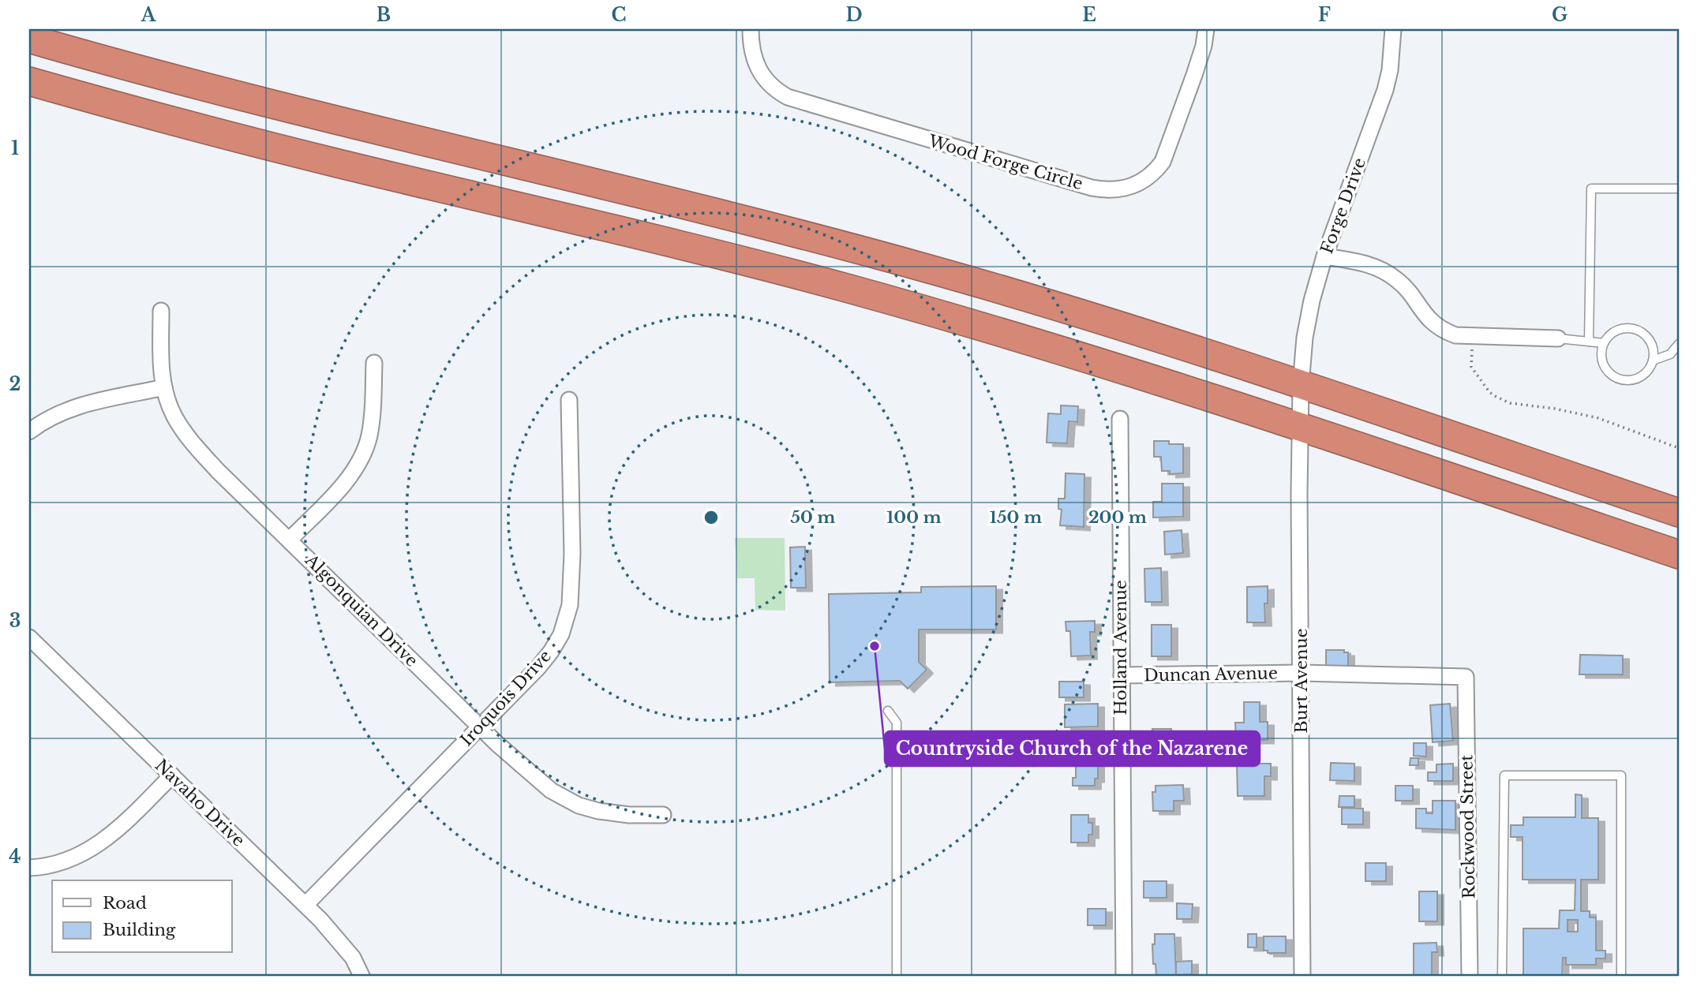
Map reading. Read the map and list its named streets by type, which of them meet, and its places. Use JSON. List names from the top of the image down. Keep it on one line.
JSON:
{"streets":{"street":["Wood Forge Circle","Forge Drive","Algonquian Drive","Holland Avenue","Duncan Avenue","Burt Avenue","Iroquois Drive","Navaho Drive","Rockwood Street"]},"crossings":[["Forge Drive","Burt Avenue"],["Algonquian Drive","Iroquois Drive"],["Holland Avenue","Duncan Avenue"],["Duncan Avenue","Burt Avenue"],["Duncan Avenue","Rockwood Street"],["Iroquois Drive","Navaho Drive"]],"places":["Countryside Church of the Nazarene"],"legend":["Road","Building"],"grid":{"columns":["A","B","C","D","E","F","G"],"rows":["1","2","3","4"]},"rings":["50 m","100 m","150 m","200 m"]}
